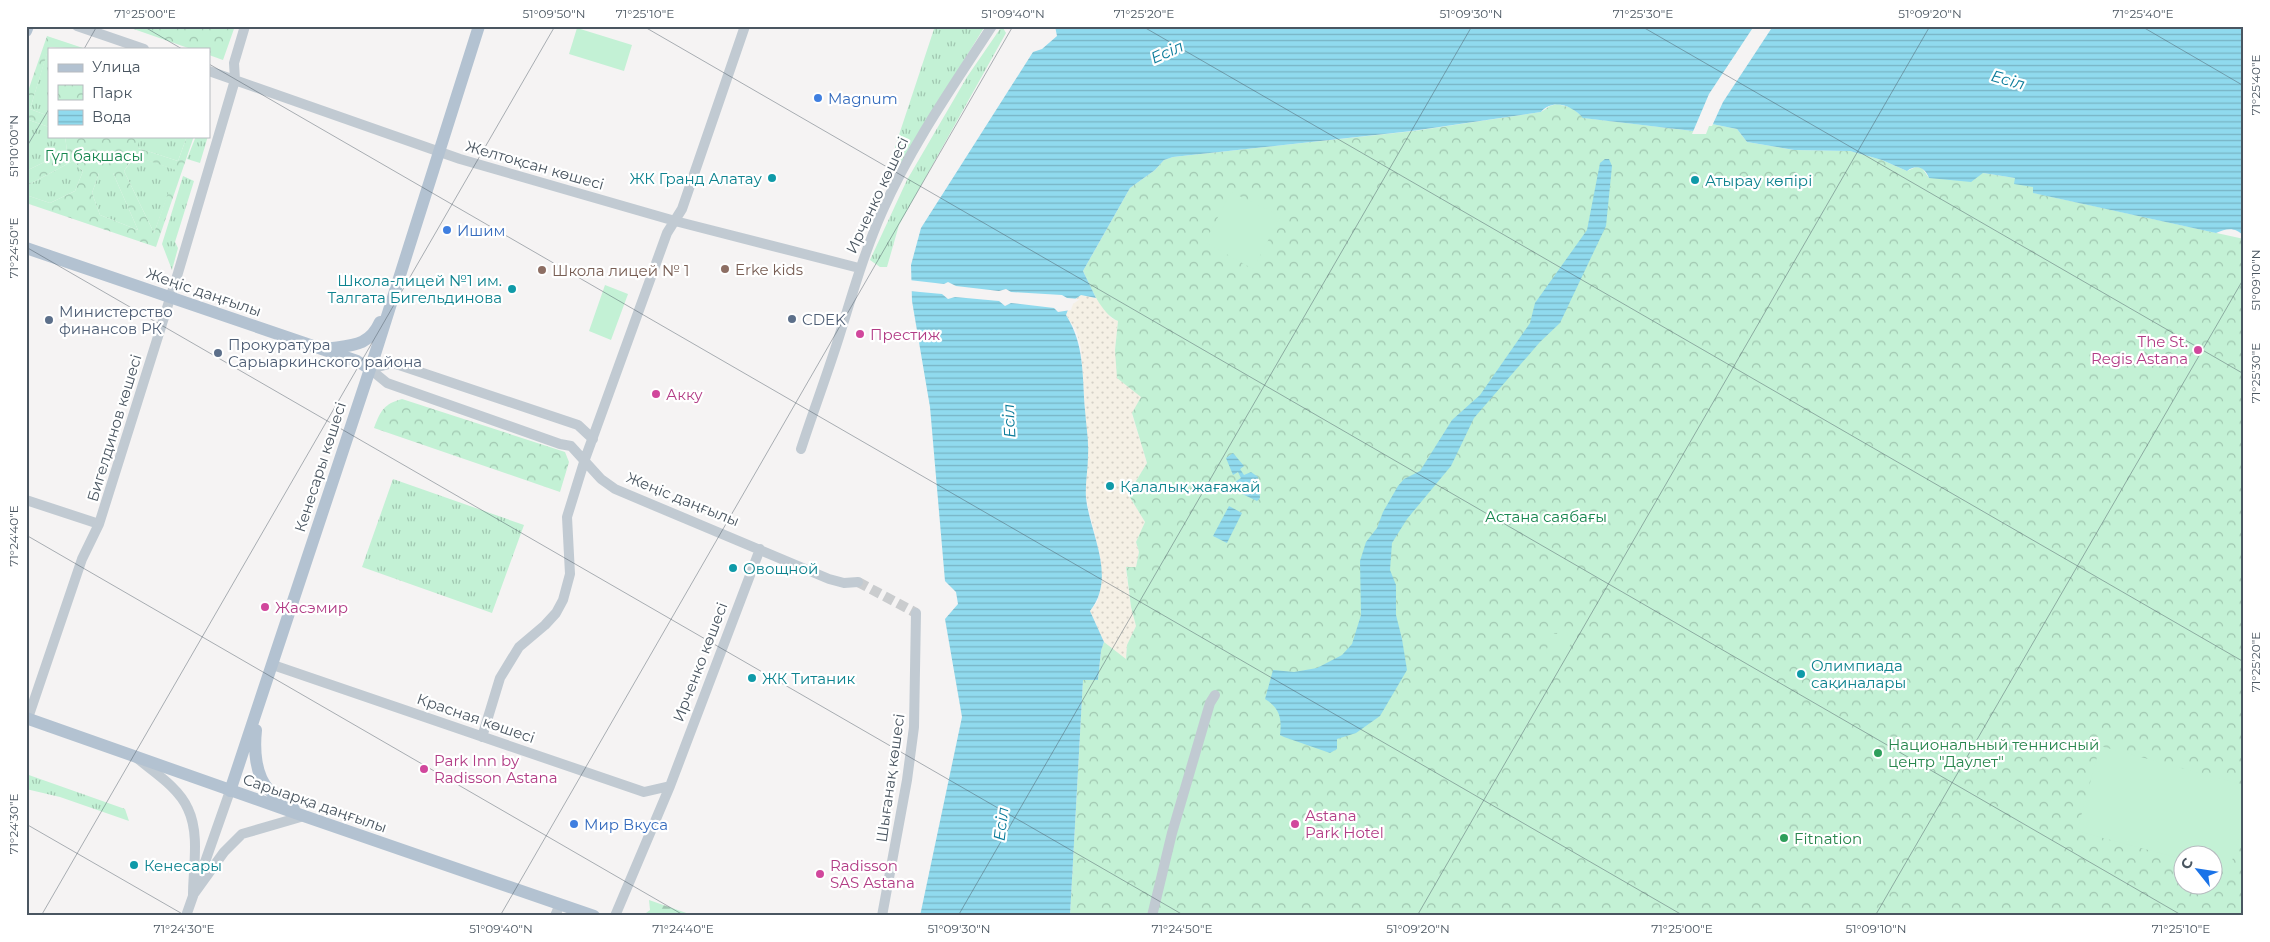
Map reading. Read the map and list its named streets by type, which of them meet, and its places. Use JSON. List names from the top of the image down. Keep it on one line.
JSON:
{"streets":{"main road":["Жеңіс даңғылы","Кенесары көшесі","Сарыарқа даңғылы"],"street":["Желтоқсан көшесі","Ирченко көшесі","Бигелдинов көшесі","Красная көшесі","Шығанақ көшесі"]},"crossings":[["Желтоқсан көшесі","Ирченко көшесі"],["Желтоқсан көшесі","Бигелдинов көшесі"],["Желтоқсан көшесі","Кенесары көшесі"],["Ирченко көшесі","Жеңіс даңғылы"],["Ирченко көшесі","Красная көшесі"],["Жеңіс даңғылы","Бигелдинов көшесі"],["Жеңіс даңғылы","Кенесары көшесі"],["Бигелдинов көшесі","Сарыарқа даңғылы"],["Кенесары көшесі","Красная көшесі"],["Кенесары көшесі","Сарыарқа даңғылы"]],"water":["Есіл"],"parks":["Гүл бақшасы","Астана саябағы"],"places":["Magnum","ЖК Гранд Алатау","Атырау көпірі","Ишим","Erke kids","Школа лицей № 1","Школа-лицей №1 им. Талгата Бигельдинова","CDEK","Министерство финансов РК","Престиж","The St. Regis Astana","Прокуратура Сарыаркинского района","Акку","Қалалық жағажай","Овощной","Жасэмир","Олимпиада сақиналары","ЖК Титаник","Национальный теннисный центр \"Даулет\"","Park Inn by Radisson Astana","Мир Вкуса","Astana Park Hotel","Fitnation","Кенесары","Radisson SAS Astana"],"legend":["Улица","Парк","Вода"],"north":"top left","coordinates":["71°25'00\"E","51°09'50\"N","71°25'10\"E","51°09'40\"N","71°25'20\"E","51°09'30\"N","71°25'30\"E","51°09'20\"N","71°25'40\"E","51°10'00\"N","71°24'50\"E","51°09'10\"N","71°24'40\"E","71°24'30\"E"]}
